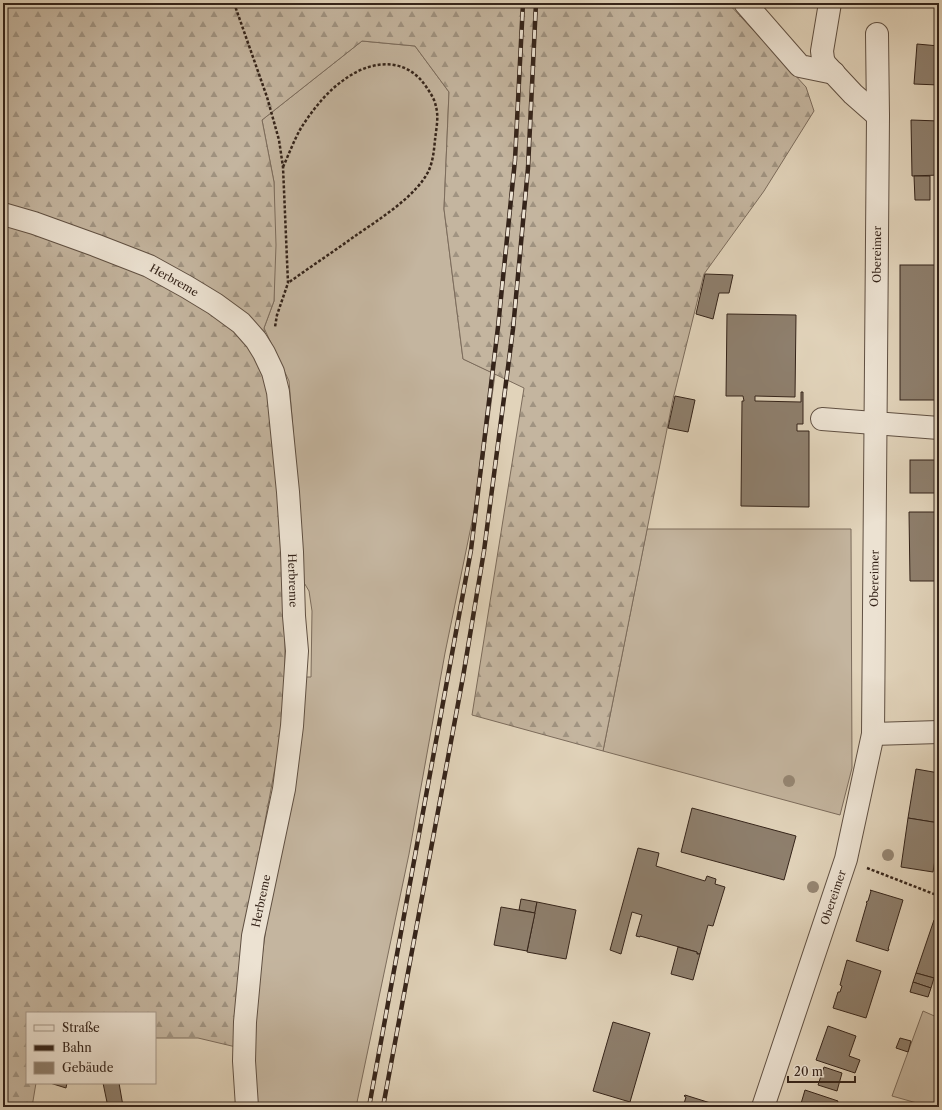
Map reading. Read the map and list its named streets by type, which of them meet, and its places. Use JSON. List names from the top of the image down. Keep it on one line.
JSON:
{"streets":{"street":["Obereimer","Herbreme"]},"legend":["Straße","Bahn","Gebäude"],"scale_bar":"20 m"}
